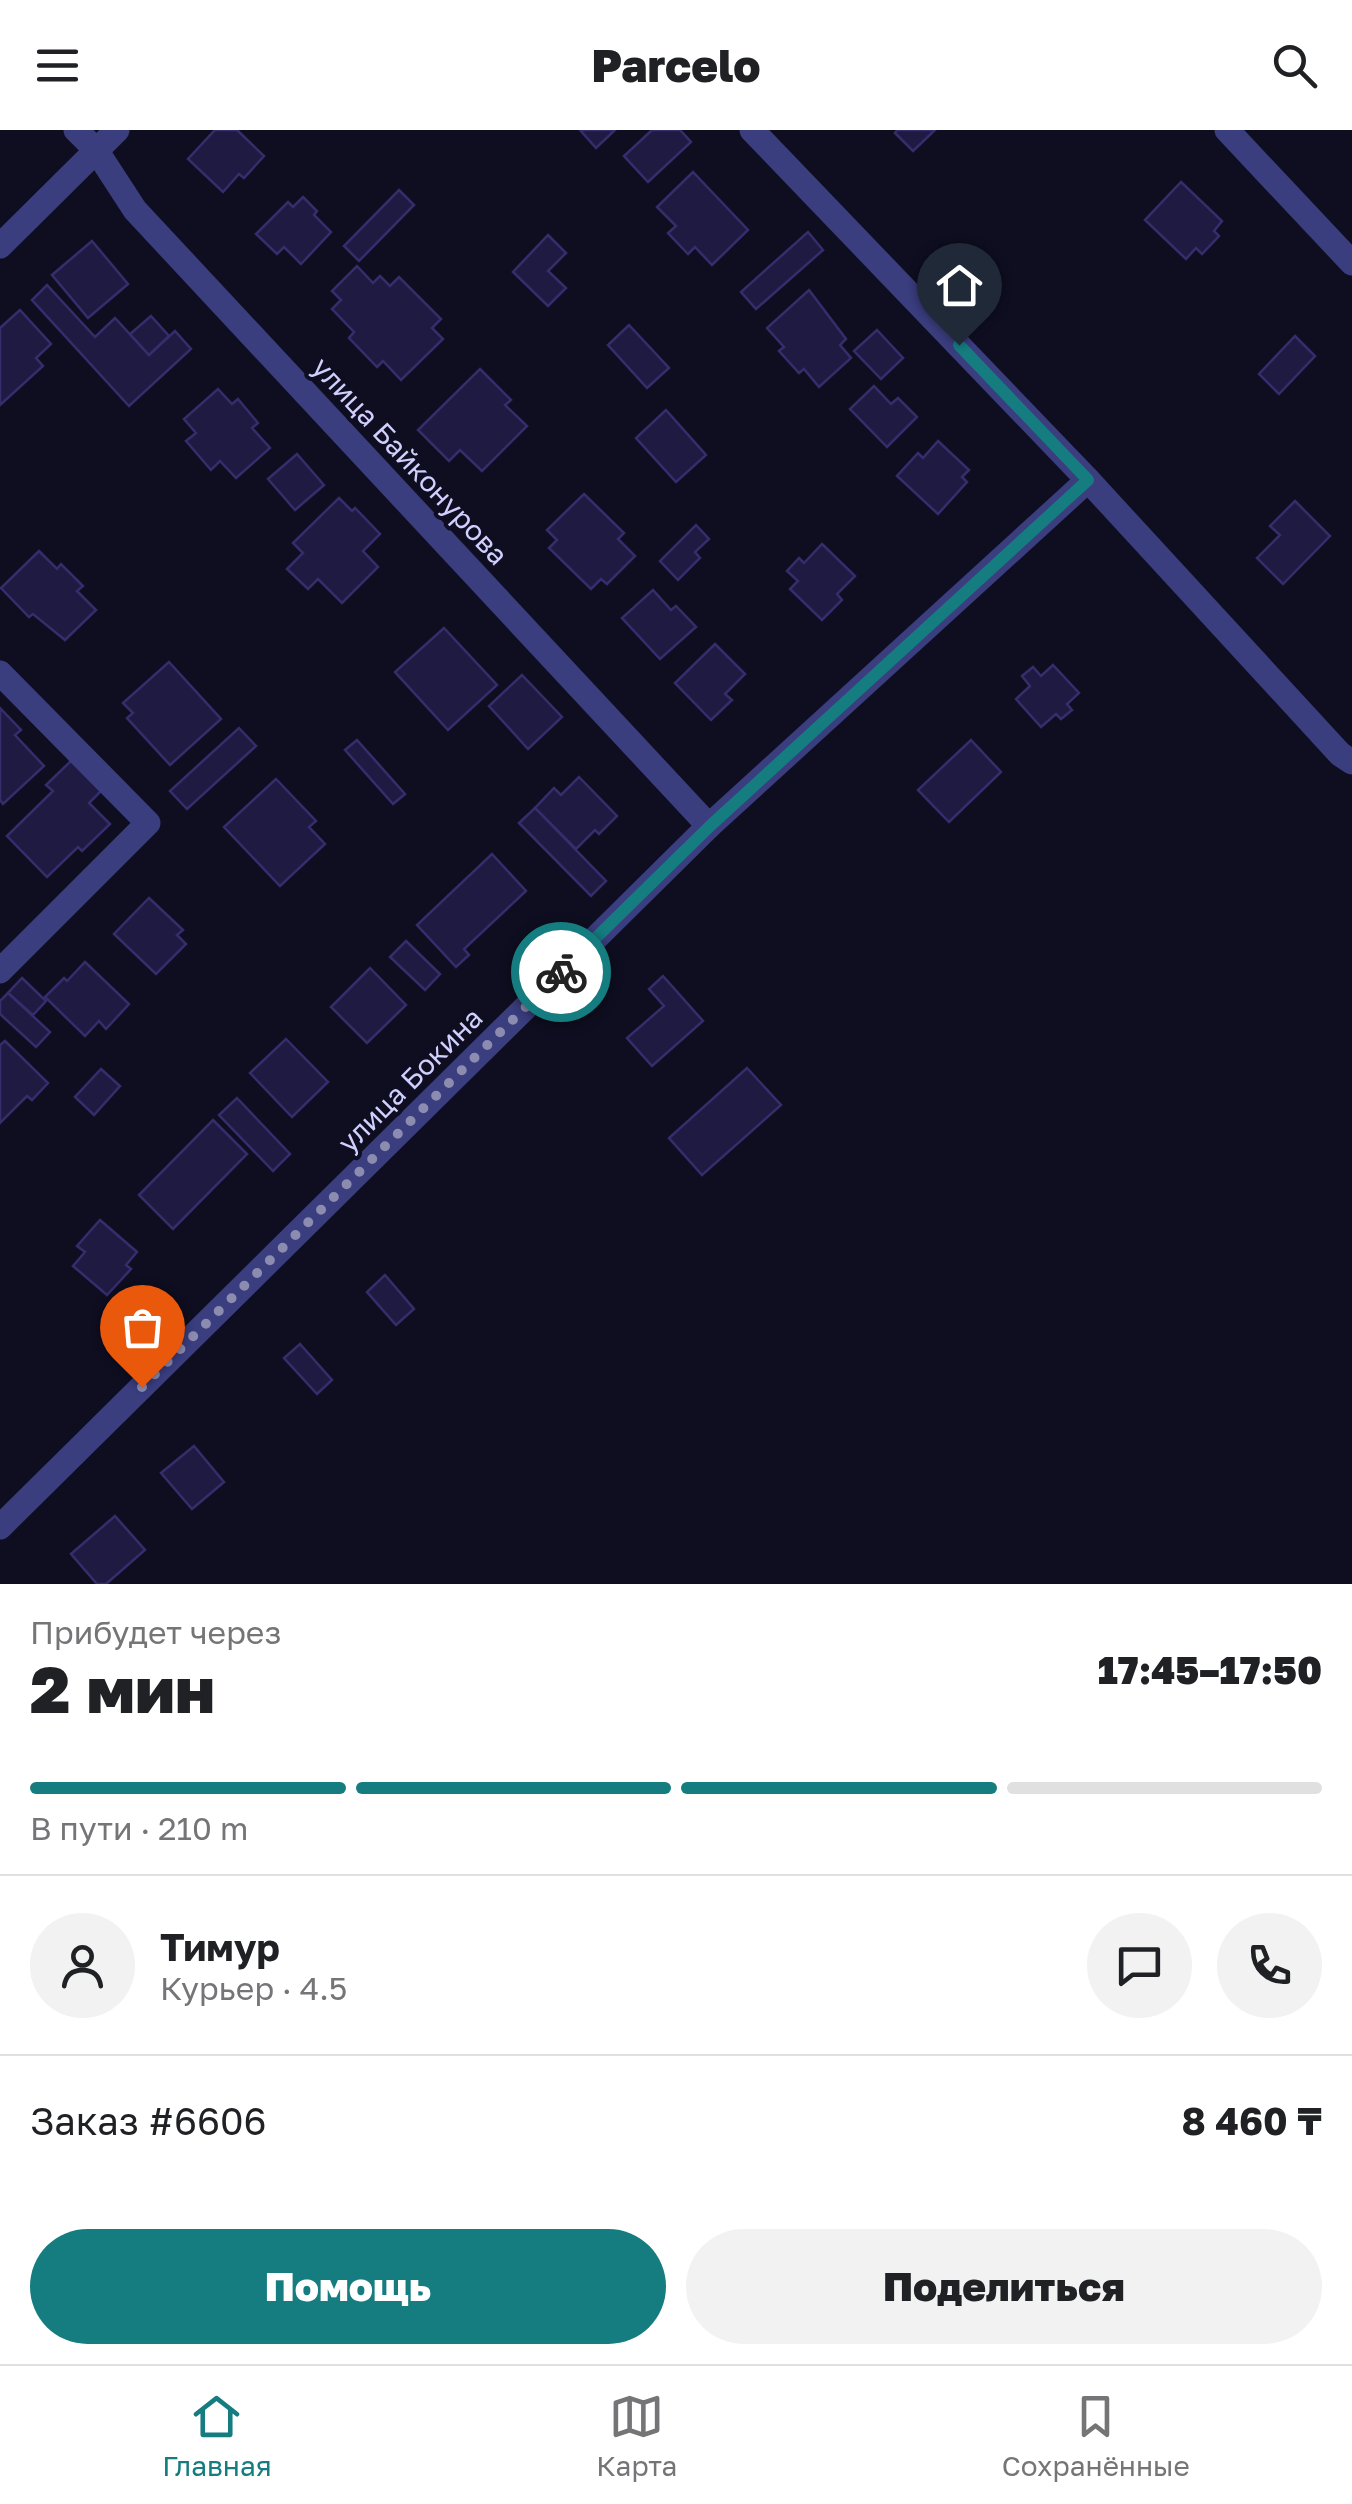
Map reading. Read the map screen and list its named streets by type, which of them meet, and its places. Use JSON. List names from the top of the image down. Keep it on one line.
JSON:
{"streets":{"street":["улица Байконурова","улица Бокина"]},"crossings":[["улица Байконурова","улица Бокина"]],"page":{"header":"Parcelo","heading":["2 мин","Прибудет через","17:45–17:50"],"panel":["Тимур","Курьер · 4.5","Заказ #6606","8 460 ₸"],"bar":"В пути · 210 m","buttons":["Помощь","Поделиться"],"tabs":["Главная","Карта","Сохранённые"]}}
